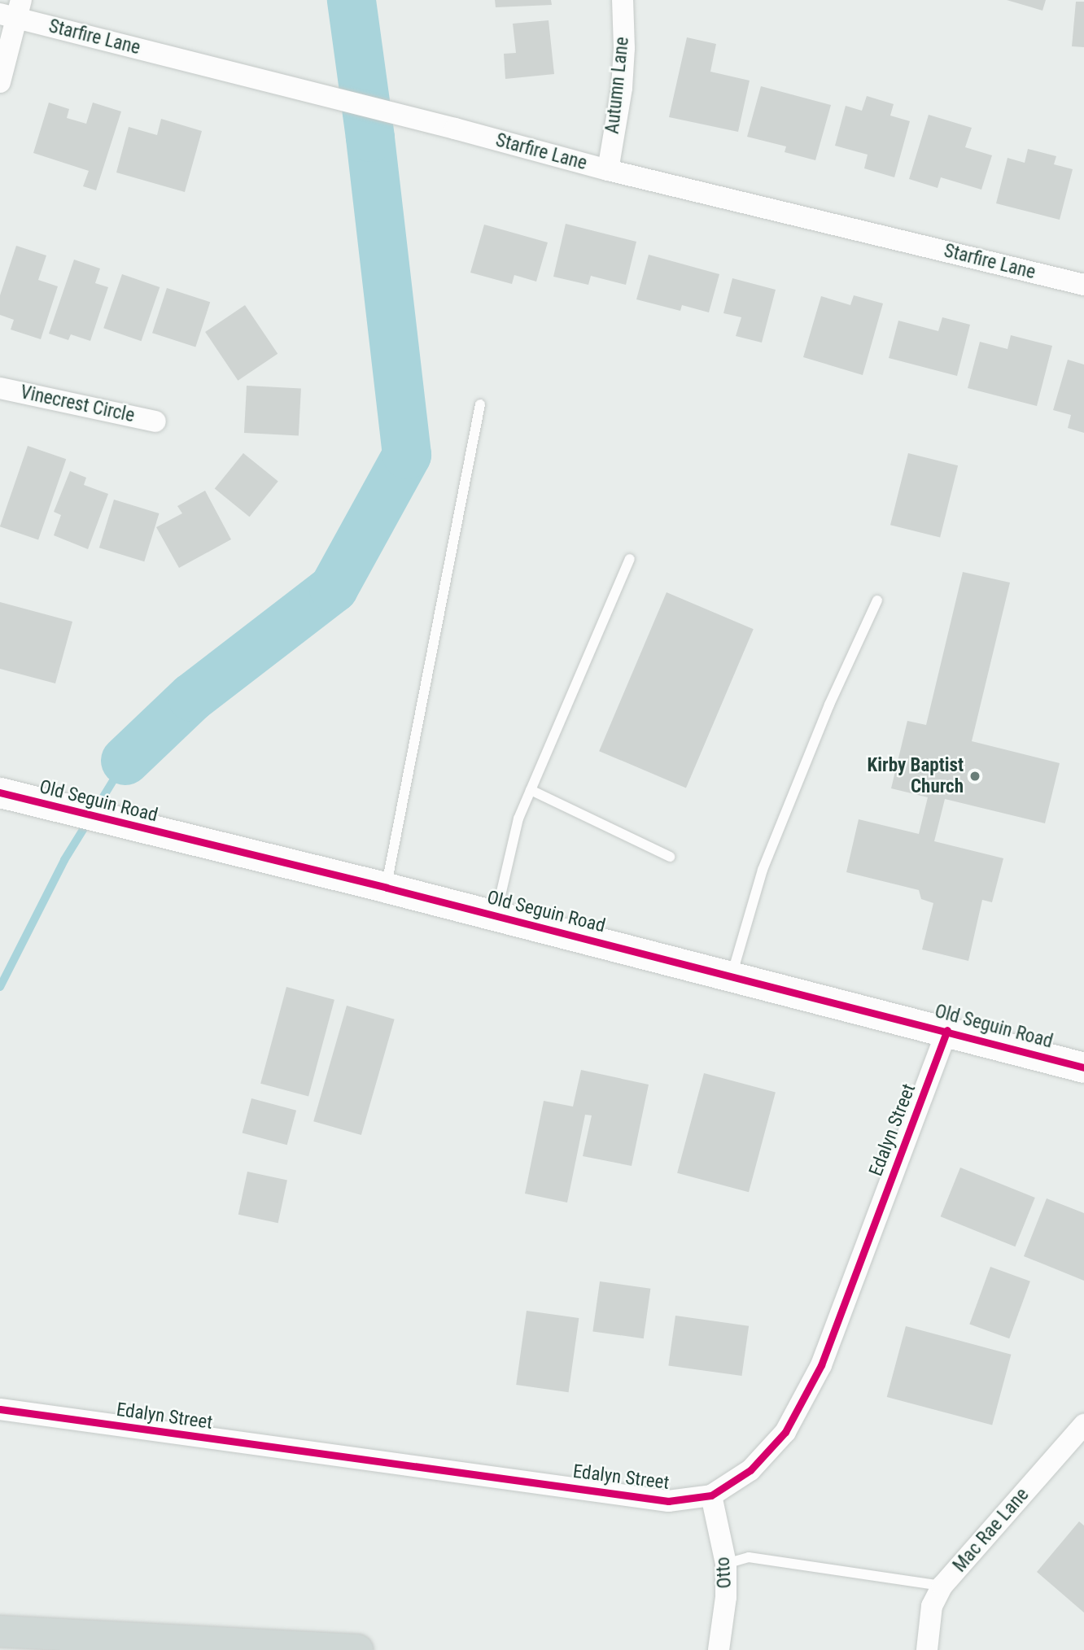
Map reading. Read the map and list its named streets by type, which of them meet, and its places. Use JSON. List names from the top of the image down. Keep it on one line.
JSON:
{"streets":{"street":["Starfire Lane","Autumn Lane","Vinecrest Circle","Old Seguin Road","Edalyn Street","Mac Rae Lane","Otto"]},"crossings":[["Starfire Lane","Autumn Lane"],["Old Seguin Road","Edalyn Street"],["Edalyn Street","Otto"]],"places":["Kirby Baptist Church"]}
